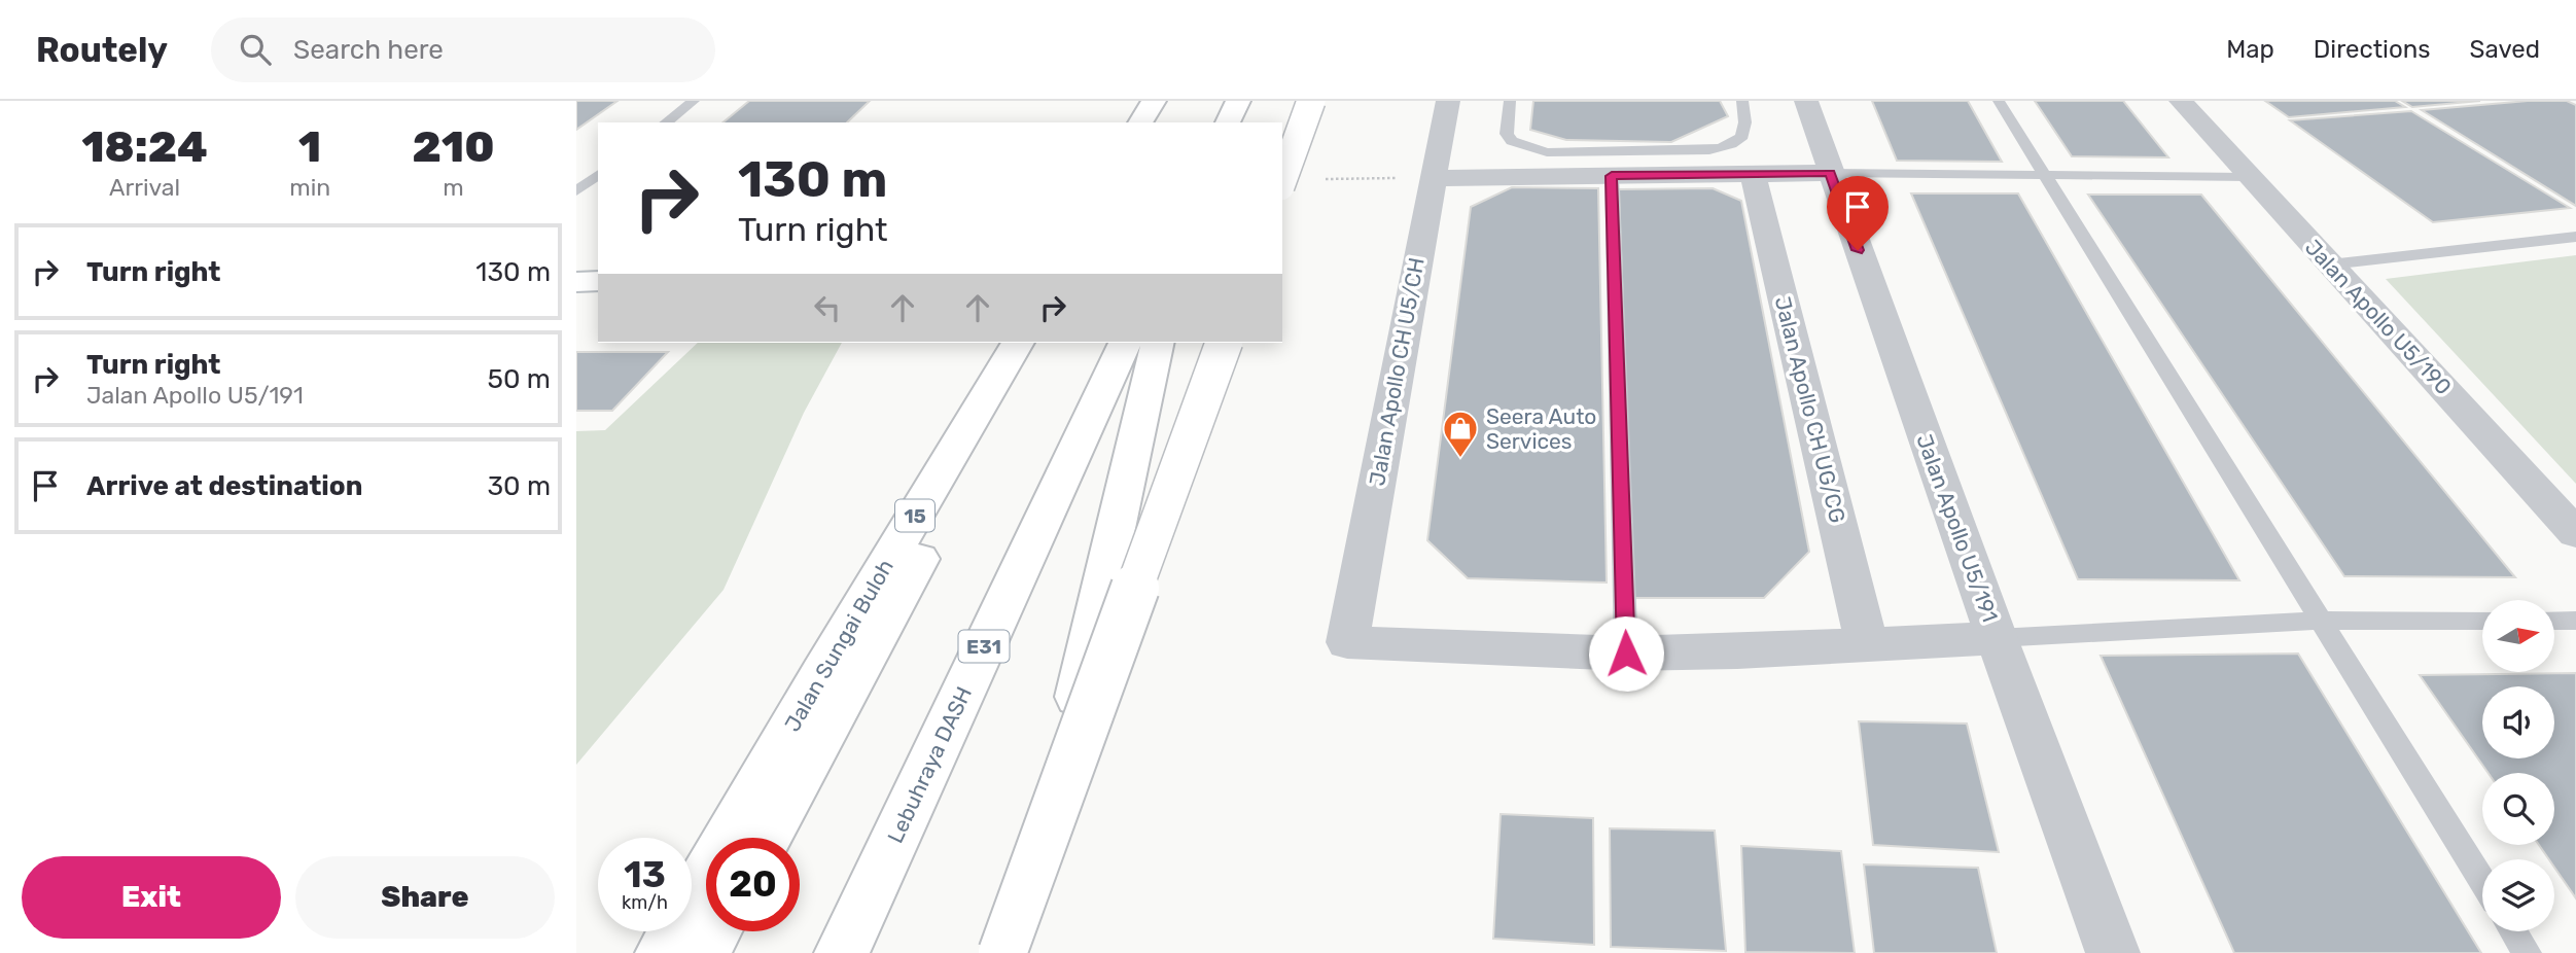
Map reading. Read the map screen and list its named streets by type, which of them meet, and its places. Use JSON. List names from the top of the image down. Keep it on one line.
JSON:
{"streets":{"main road":["15","Jalan Sungai Buloh","E31","Lebuhraya DASH"],"street":["Jalan Apollo U5/190","Jalan Apollo CH U5/CH","Jalan Apollo CH UG/CG","Jalan Apollo U5/191"]},"places":{"shop":["Seera Auto Services"]},"north":"right","page":{"header":"Routely","search":"Search here","nav":["Map","Directions","Saved"],"eta":["18:24","Arrival","1","min","210","m"],"turn":["130 m","Turn right"],"list":[{"name":"Turn right","value":"130 m"},{"name":"Turn right","note":"Jalan Apollo U5/191","value":"50 m"},{"name":"Arrive at destination","value":"30 m"}],"speed":"13 km/h","limit":"20","buttons":["Exit","Share"]}}
